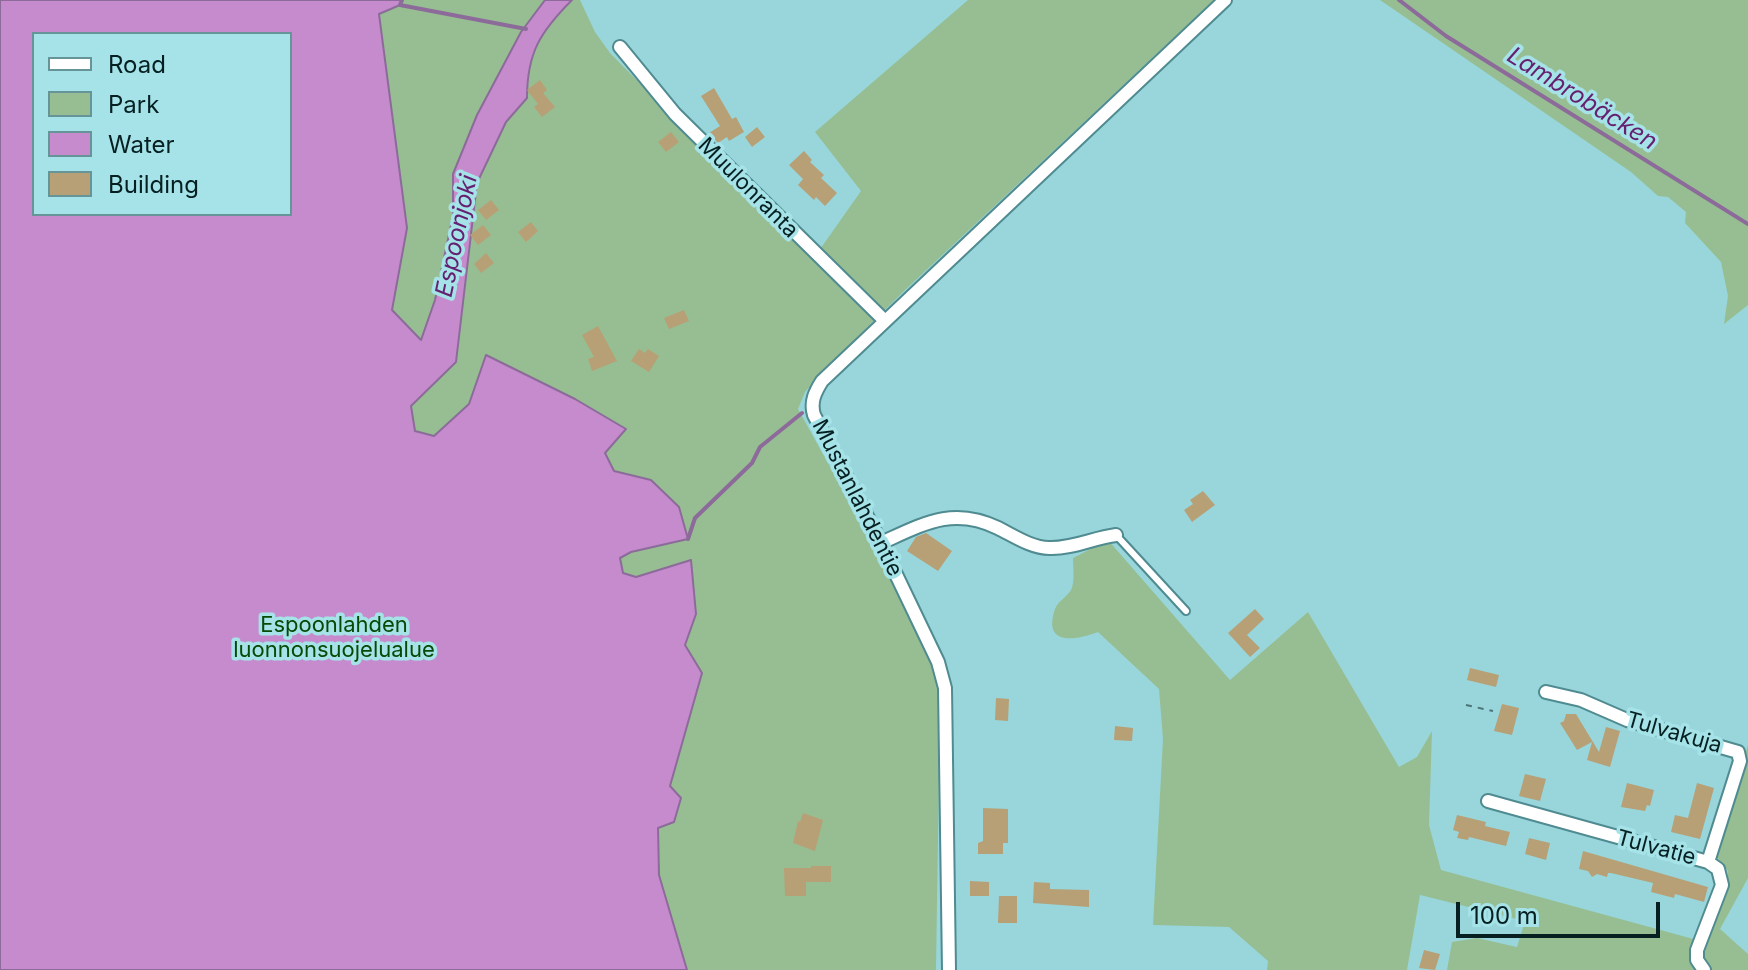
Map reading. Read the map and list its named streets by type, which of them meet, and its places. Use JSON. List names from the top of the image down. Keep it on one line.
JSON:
{"streets":{"street":["Muulonranta","Mustanlahdentie","Tulvakuja","Tulvatie"]},"crossings":[["Muulonranta","Mustanlahdentie"],["Tulvakuja","Tulvatie"]],"water":["Lambrobäcken","Espoonjoki"],"parks":["Espoonlahden luonnonsuojelualue"],"legend":["Road","Park","Water","Building"],"scale_bar":"100 m"}
